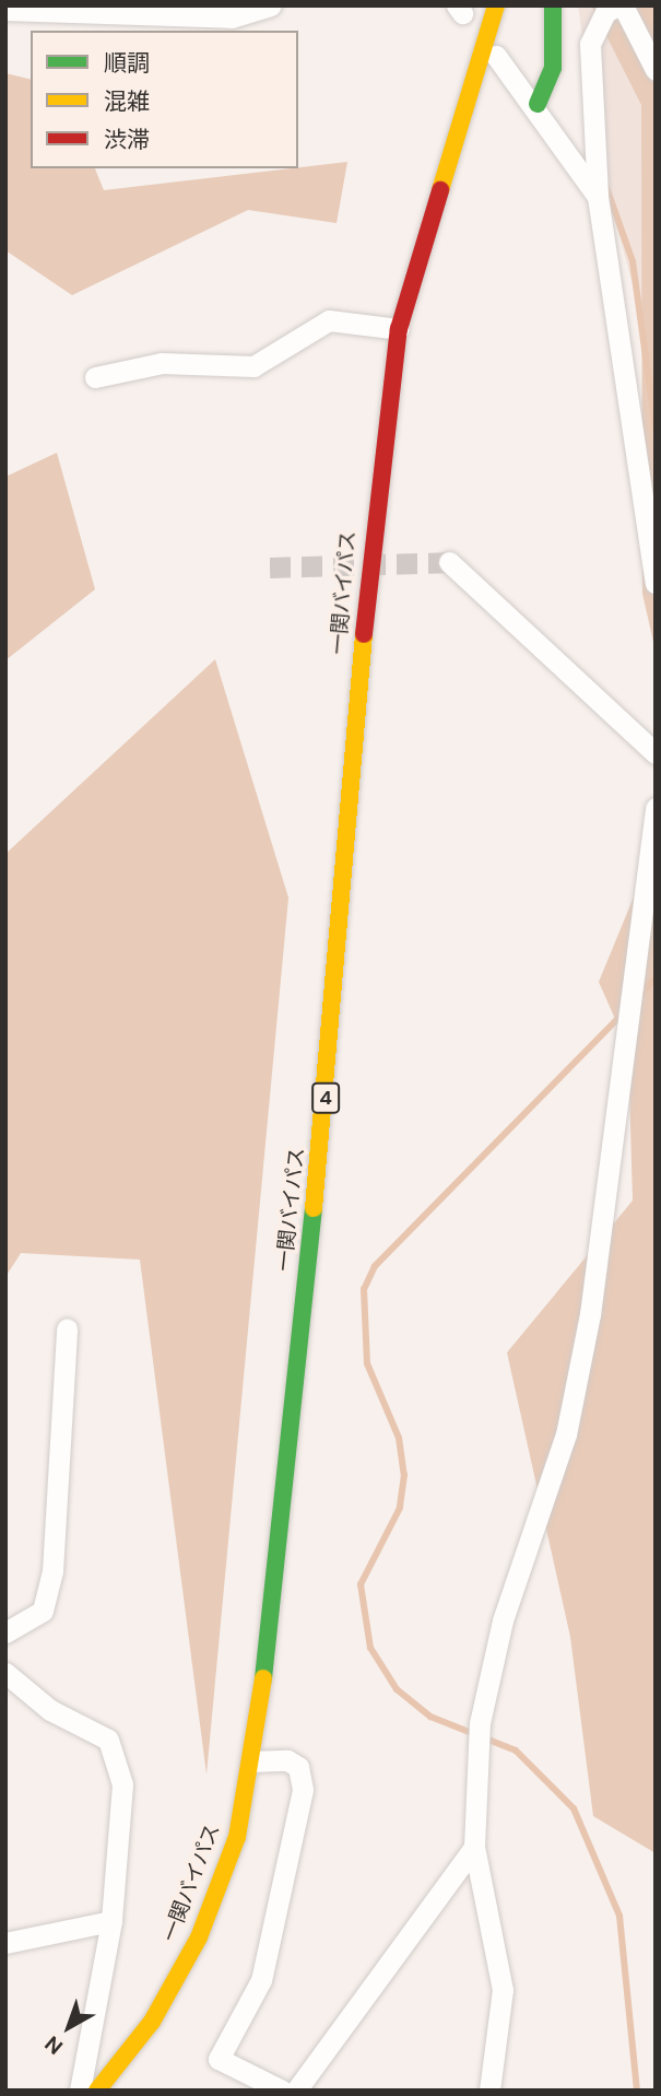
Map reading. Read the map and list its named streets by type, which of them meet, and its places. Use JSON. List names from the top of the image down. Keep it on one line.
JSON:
{"streets":{"main road":["一関バイパス","4"]},"legend":["順調","混雑","渋滞"],"north":"bottom left"}
